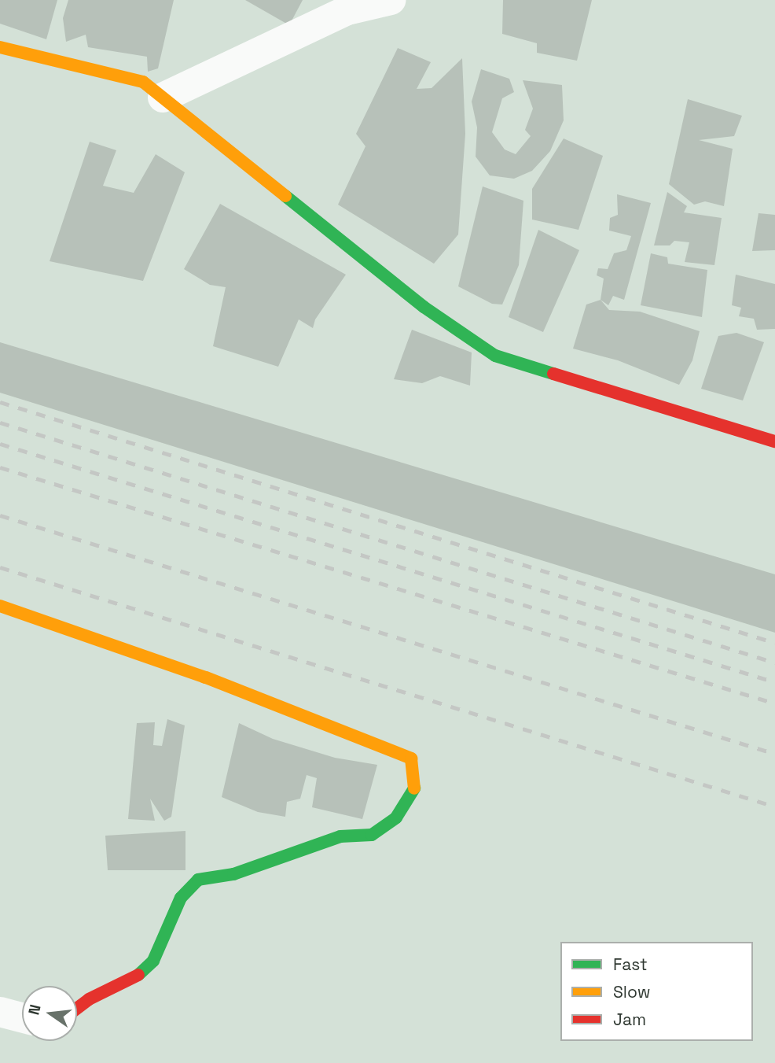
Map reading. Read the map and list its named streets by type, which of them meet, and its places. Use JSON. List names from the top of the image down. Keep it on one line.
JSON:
{"legend":["Fast","Slow","Jam"],"north":"left"}
